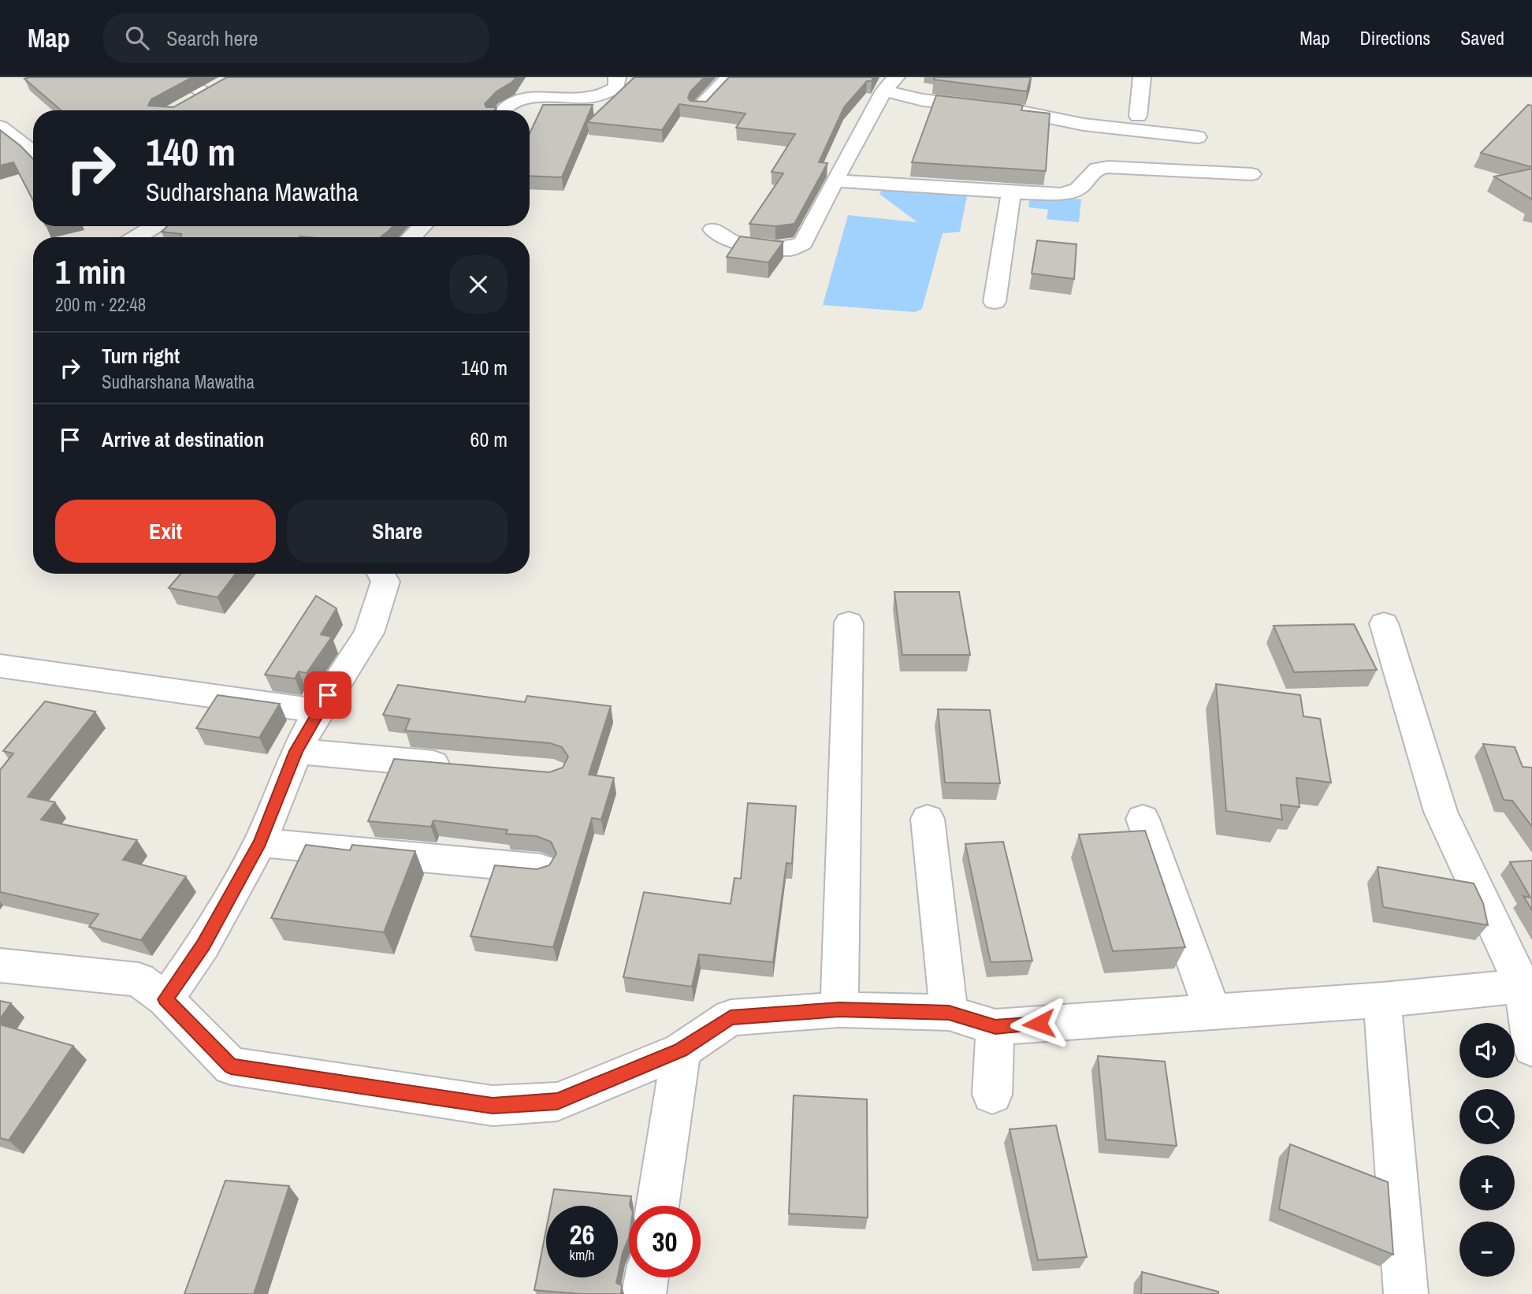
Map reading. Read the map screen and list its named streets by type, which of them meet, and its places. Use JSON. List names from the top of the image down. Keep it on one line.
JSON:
{"page":{"header":"Map","search":"Search here","nav":["Map","Directions","Saved"],"turn":["140 m","Sudharshana Mawatha"],"heading":["1 min","200 m · 22:48"],"list":[{"name":"Turn right","note":"Sudharshana Mawatha","value":"140 m"},{"name":"Arrive at destination","value":"60 m"}],"buttons":["Exit","Share"],"map_buttons":["+","−"],"speed":"26 km/h","limit":"30"}}
